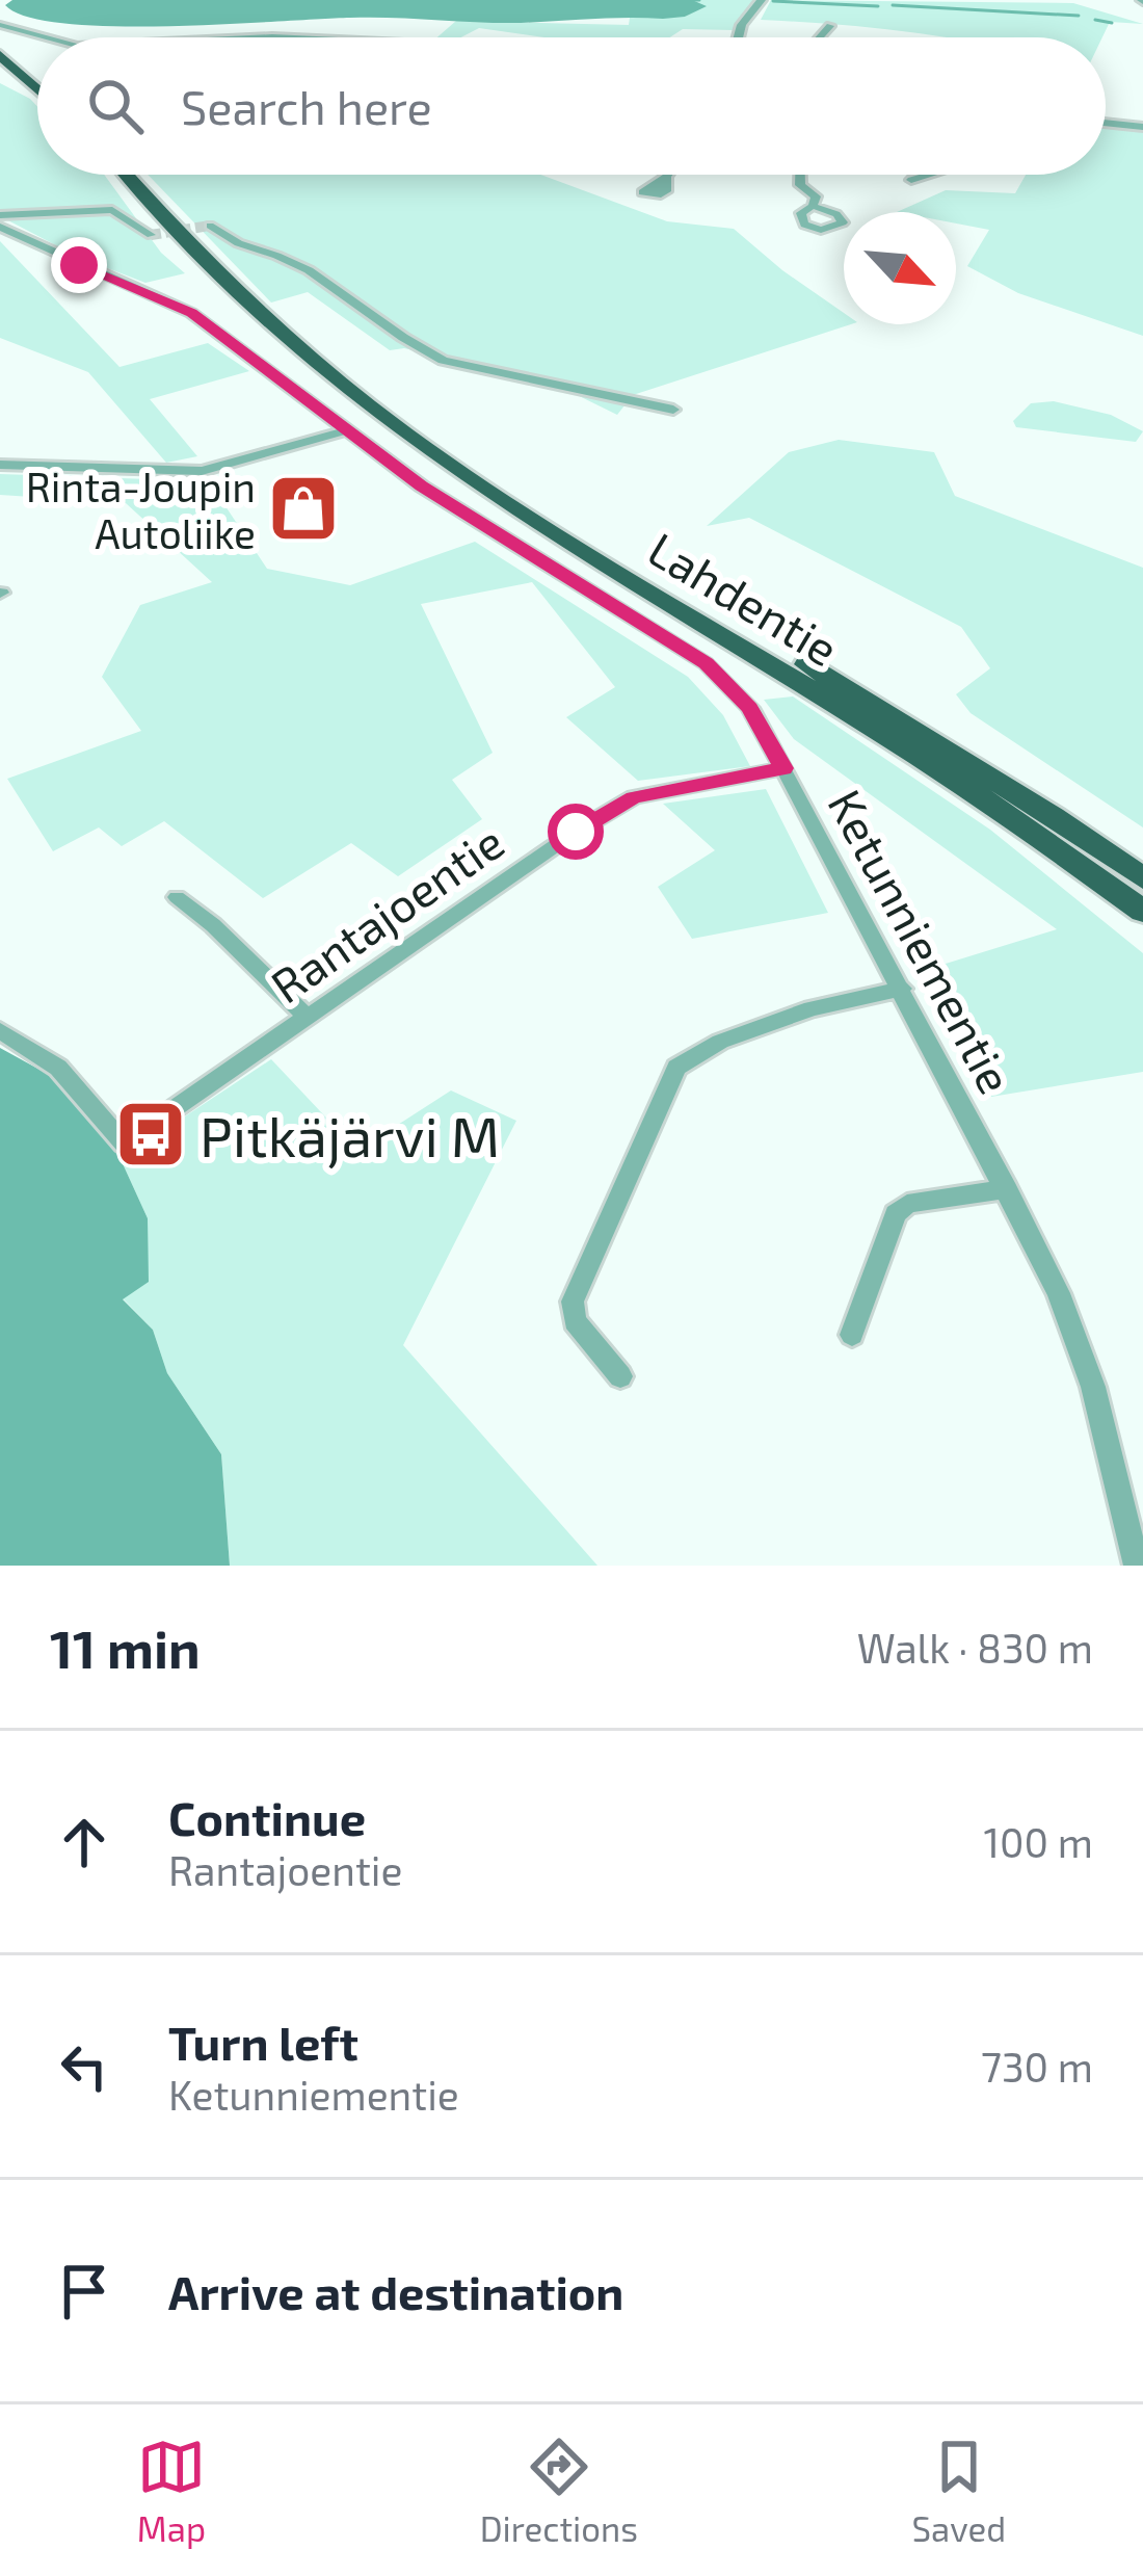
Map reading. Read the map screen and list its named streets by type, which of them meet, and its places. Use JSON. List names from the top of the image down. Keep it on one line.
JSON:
{"streets":{"highway":["Lahdentie"],"street":["Rantajoentie","Ketunniementie"]},"crossings":[["Rantajoentie","Ketunniementie"]],"places":{"shop":["Rinta-Joupin Autoliike"],"bus stop":["Pitkäjärvi M"]},"north":"bottom right","page":{"search":"Search here","heading":["11 min","Walk · 830 m"],"list":[["Continue","Rantajoentie","100 m"],["Turn left","Ketunniementie","730 m"],"Arrive at destination"],"nav":["Map","Directions","Saved"]}}
